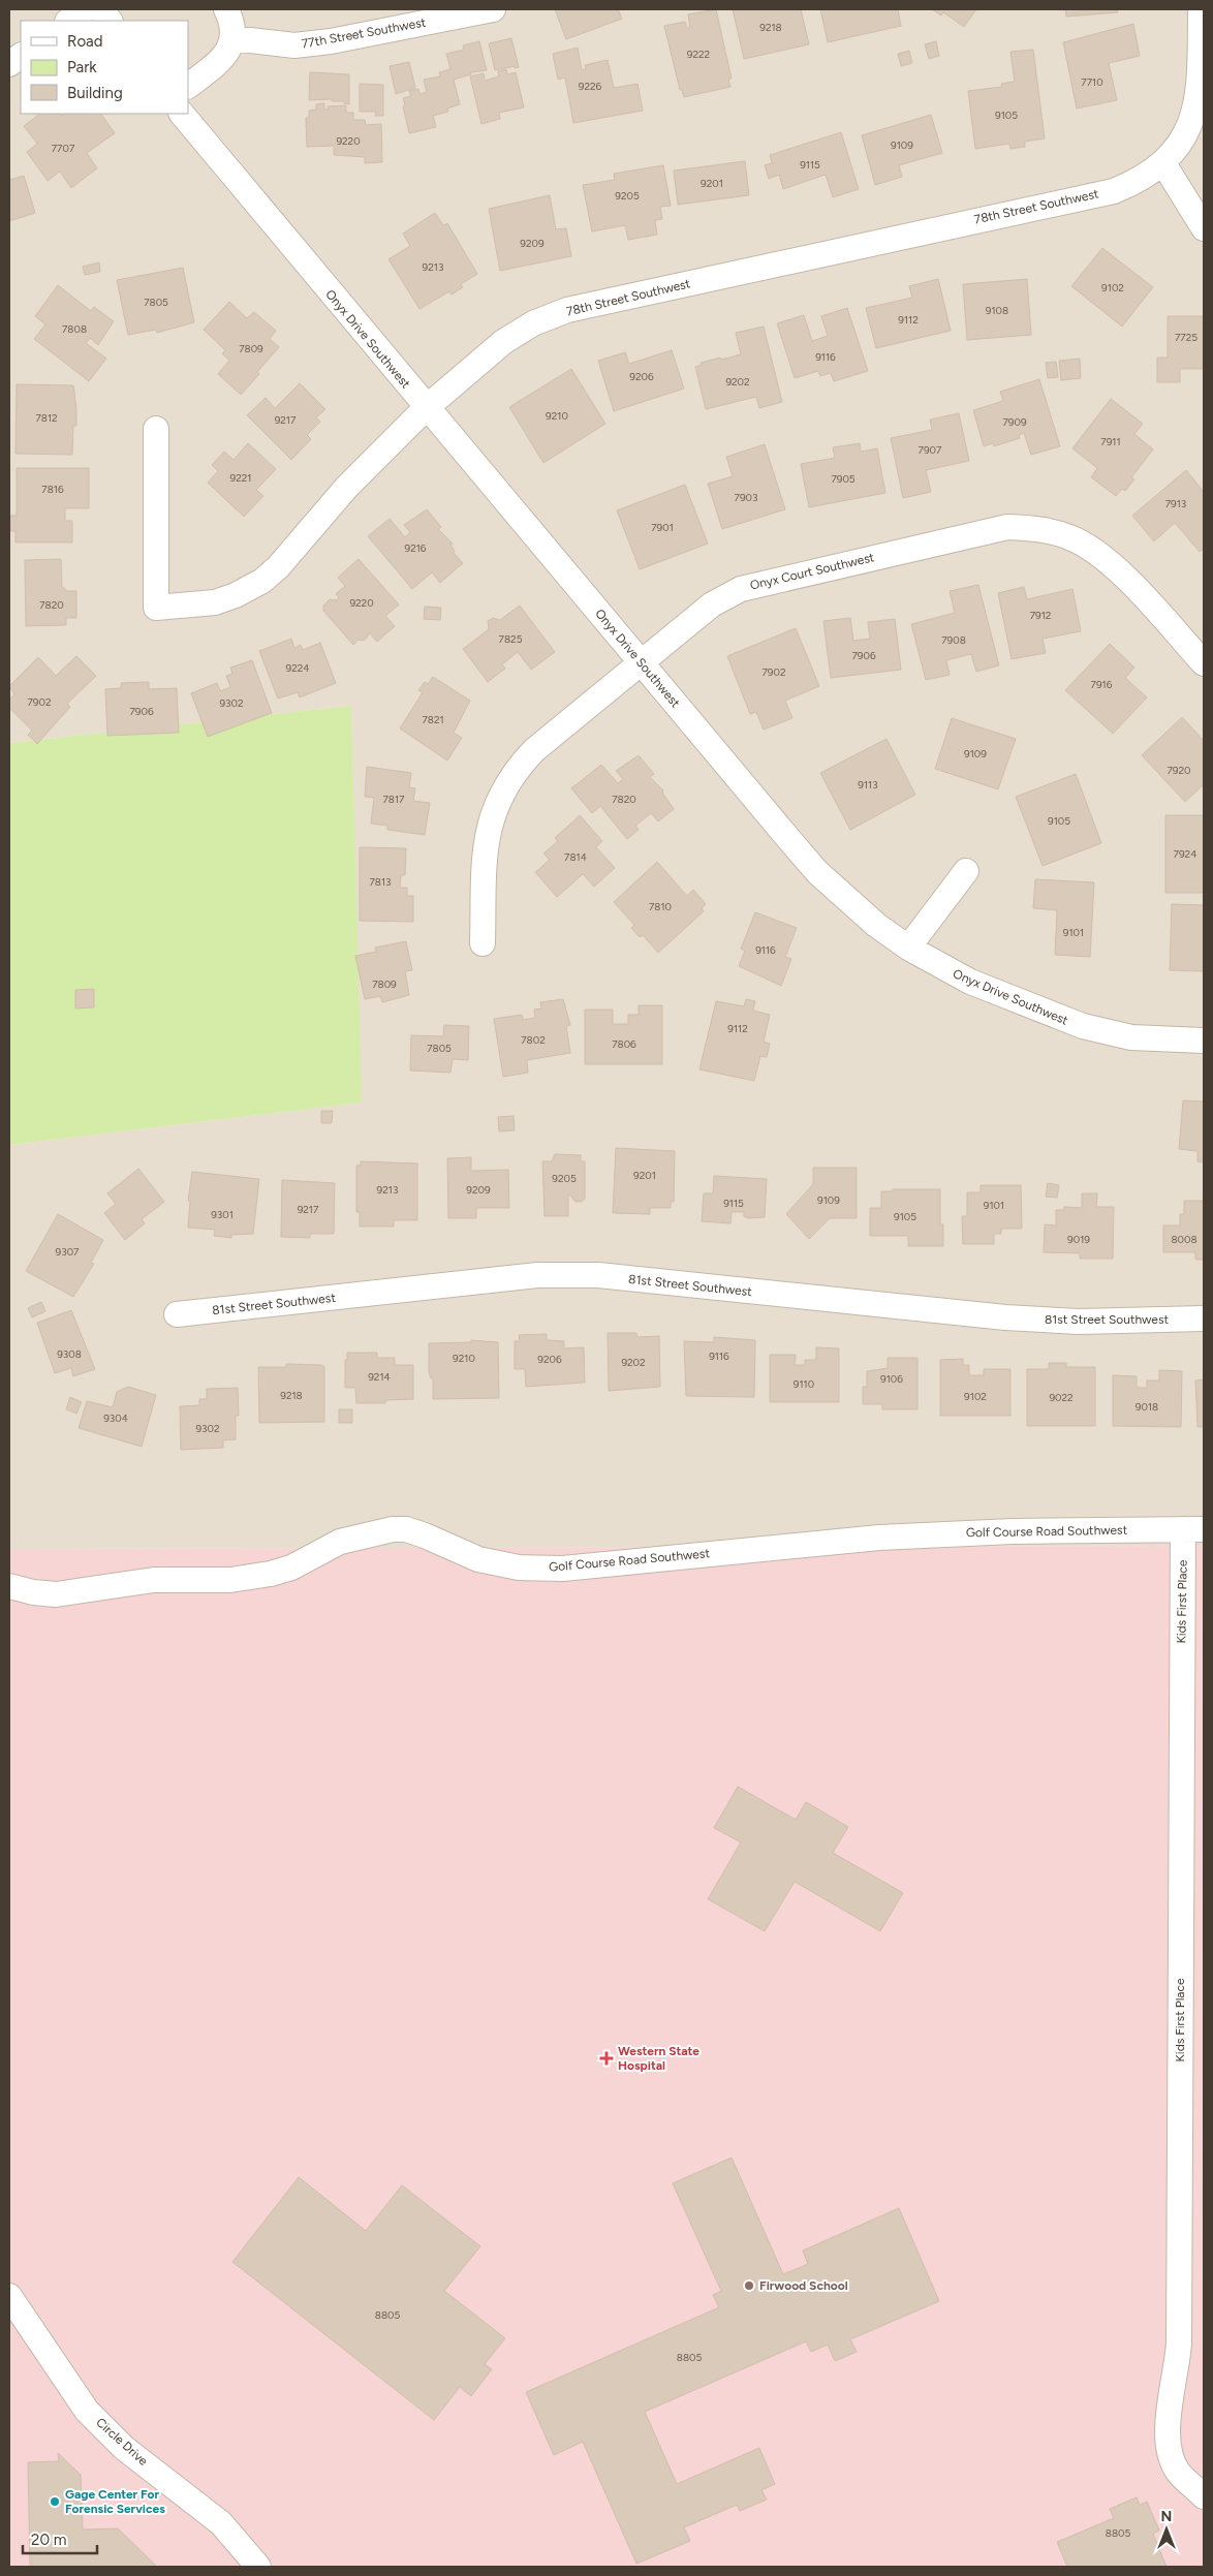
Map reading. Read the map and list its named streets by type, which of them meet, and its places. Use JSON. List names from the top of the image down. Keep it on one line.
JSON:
{"streets":{"street":["77th Street Southwest","78th Street Southwest","Onyx Drive Southwest","Onyx Court Southwest","81st Street Southwest","Golf Course Road Southwest","Kids First Place","Circle Drive"]},"crossings":[["78th Street Southwest","Onyx Drive Southwest"],["Onyx Drive Southwest","Onyx Court Southwest"],["Golf Course Road Southwest","Kids First Place"]],"places":{"health":["Western State Hospital"],"other":["Firwood School","Gage Center For Forensic Services"]},"house_numbers":["9218","9222","7710","9226","9105","9220","9109","7707","9115","9201","9205","9209","9213","9102","7805","9108","9112","7808","7725","7809","9116","9206","9202","9210","7812","9217","7909","7911","7907","9221","7905","7816","7903","7913","7901","9216","9220","7820","7912","7825","7908","7906","9224","7902","7916","7902","9302","7906","7821","9109","7920","9113","7817","7820","9105","7924","7814","7813","7810","9101","9116","7809","9112","7802","7806","7805","9201","9205","9213","9209","9109","9115","9101","9217","9301","9105","9019","8008","9307","9308","9116","9210","9206","9202","9214","9106","9110","9218","9102","9022","9018","9304","9302","8805","8805","8805"],"legend":["Road","Park","Building"],"scale_bar":"20 m","north":"top"}
